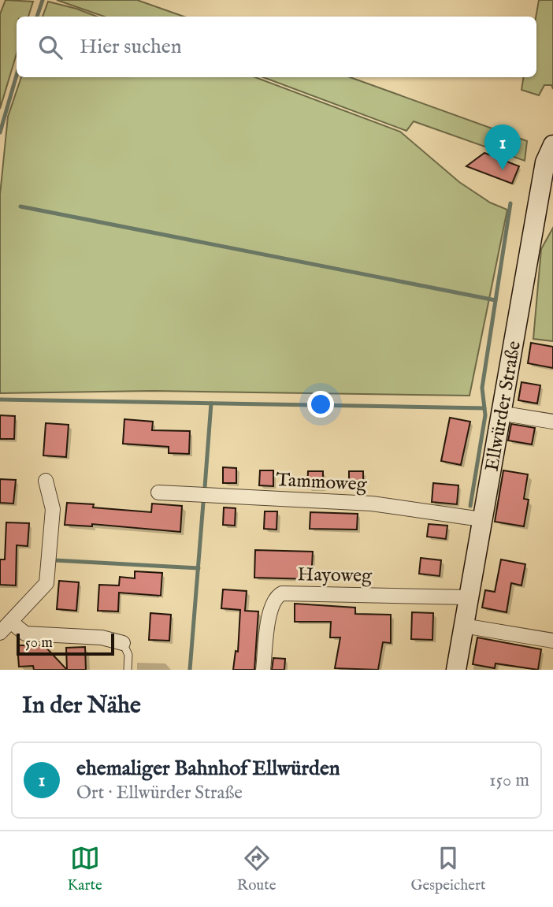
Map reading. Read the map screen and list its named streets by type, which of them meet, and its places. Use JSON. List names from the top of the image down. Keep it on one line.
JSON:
{"streets":{"street":["Ellwürder Straße","Tammoweg","Hayoweg"]},"crossings":[["Ellwürder Straße","Tammoweg"],["Ellwürder Straße","Hayoweg"]],"scale_bar":"50 m","page":{"search":"Hier suchen","pins":"1","scale":"50 m","heading":"In der Nähe","list":[{"mark":"1","name":"ehemaliger Bahnhof Ellwürden","note":"Ort · Ellwürder Straße","value":"150 m"}],"nav":["Karte","Route","Gespeichert"]}}
